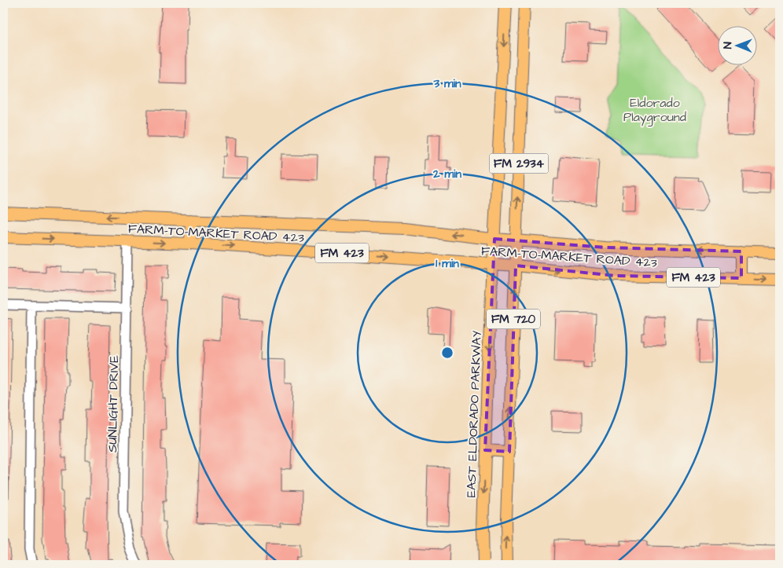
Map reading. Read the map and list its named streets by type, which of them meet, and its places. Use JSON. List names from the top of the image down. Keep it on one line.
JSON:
{"streets":{"main road":["FM 2934","FARM-TO-MARKET ROAD 423","FM 423","FM 720","EAST ELDORADO PARKWAY"],"street":["SUNLIGHT DRIVE"]},"crossings":[["FM 2934","FARM-TO-MARKET ROAD 423"],["FM 2934","FM 720"],["FM 2934","EAST ELDORADO PARKWAY"],["FARM-TO-MARKET ROAD 423","FM 720"],["FARM-TO-MARKET ROAD 423","SUNLIGHT DRIVE"],["FARM-TO-MARKET ROAD 423","EAST ELDORADO PARKWAY"]],"parks":["Eldorado Playground"],"north":"left","rings":["3 min","2 min","1 min"]}
